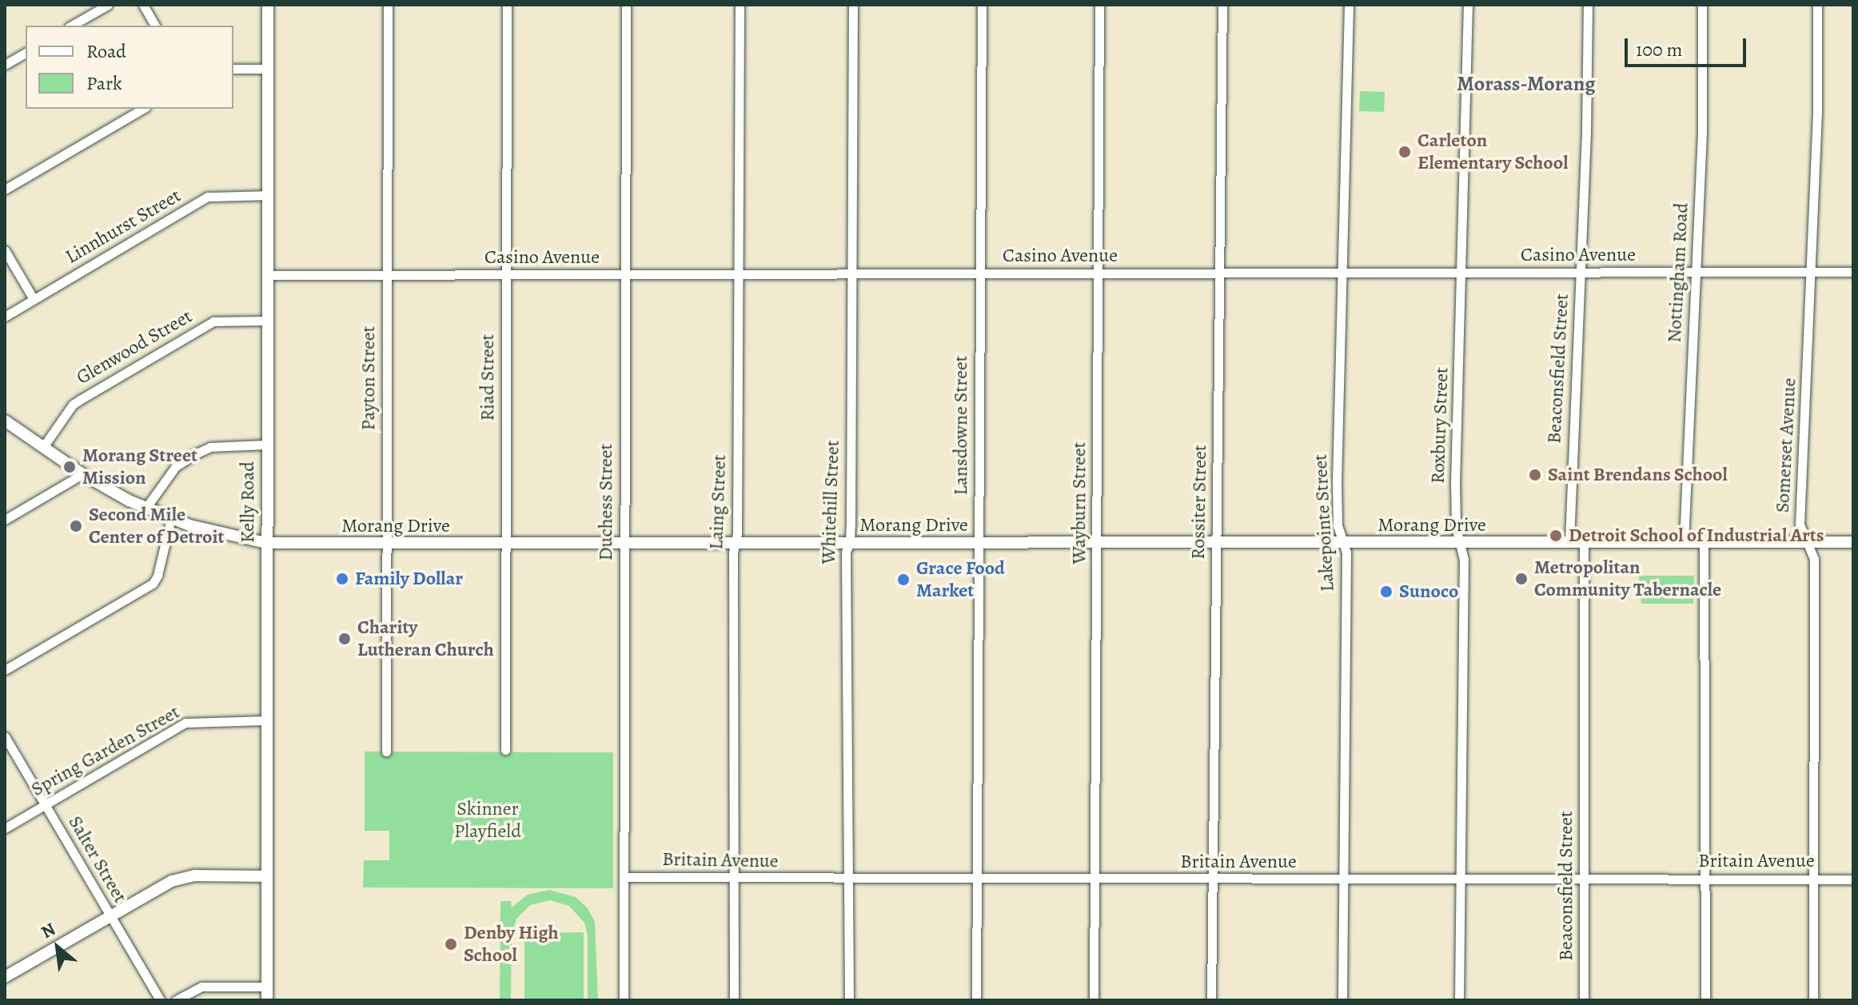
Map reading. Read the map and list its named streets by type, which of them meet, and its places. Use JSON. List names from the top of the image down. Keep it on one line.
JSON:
{"streets":{"street":["Linnhurst Street","Casino Avenue","Nottingham Road","Glenwood Street","Beaconsfield Street","Riad Street","Payton Street","Lansdowne Street","Roxbury Street","Somerset Avenue","Kelly Road","Duchess Street","Laing Street","Whitehill Street","Rossiter Street","Wayburn Street","Lakepointe Street","Morang Drive","Spring Garden Street","Salter Street","Britain Avenue"]},"crossings":[["Linnhurst Street","Kelly Road"],["Casino Avenue","Nottingham Road"],["Casino Avenue","Beaconsfield Street"],["Casino Avenue","Riad Street"],["Casino Avenue","Payton Street"],["Casino Avenue","Lansdowne Street"],["Casino Avenue","Roxbury Street"],["Casino Avenue","Somerset Avenue"],["Casino Avenue","Kelly Road"],["Casino Avenue","Duchess Street"],["Casino Avenue","Laing Street"],["Casino Avenue","Whitehill Street"],["Casino Avenue","Rossiter Street"],["Casino Avenue","Wayburn Street"],["Casino Avenue","Lakepointe Street"],["Nottingham Road","Morang Drive"],["Glenwood Street","Kelly Road"],["Glenwood Street","Morang Drive"],["Beaconsfield Street","Morang Drive"],["Beaconsfield Street","Britain Avenue"],["Riad Street","Morang Drive"],["Payton Street","Morang Drive"],["Lansdowne Street","Morang Drive"],["Lansdowne Street","Britain Avenue"],["Roxbury Street","Morang Drive"],["Roxbury Street","Britain Avenue"],["Somerset Avenue","Morang Drive"],["Somerset Avenue","Britain Avenue"],["Kelly Road","Morang Drive"],["Kelly Road","Spring Garden Street"],["Duchess Street","Morang Drive"],["Duchess Street","Britain Avenue"],["Laing Street","Morang Drive"],["Laing Street","Britain Avenue"],["Whitehill Street","Morang Drive"],["Whitehill Street","Britain Avenue"],["Rossiter Street","Morang Drive"],["Rossiter Street","Britain Avenue"],["Wayburn Street","Morang Drive"],["Wayburn Street","Britain Avenue"],["Lakepointe Street","Morang Drive"],["Lakepointe Street","Britain Avenue"],["Spring Garden Street","Salter Street"]],"districts":["Morass-Morang"],"parks":["Skinner Playfield"],"places":["Carleton Elementary School","Morang Street Mission","Saint Brendans School","Second Mile Center of Detroit","Detroit School of Industrial Arts","Family Dollar","Metropolitan Community Tabernacle","Grace Food Market","Sunoco","Charity Lutheran Church","Denby High School"],"legend":["Road","Park"],"scale_bar":"100 m","north":"top left"}
